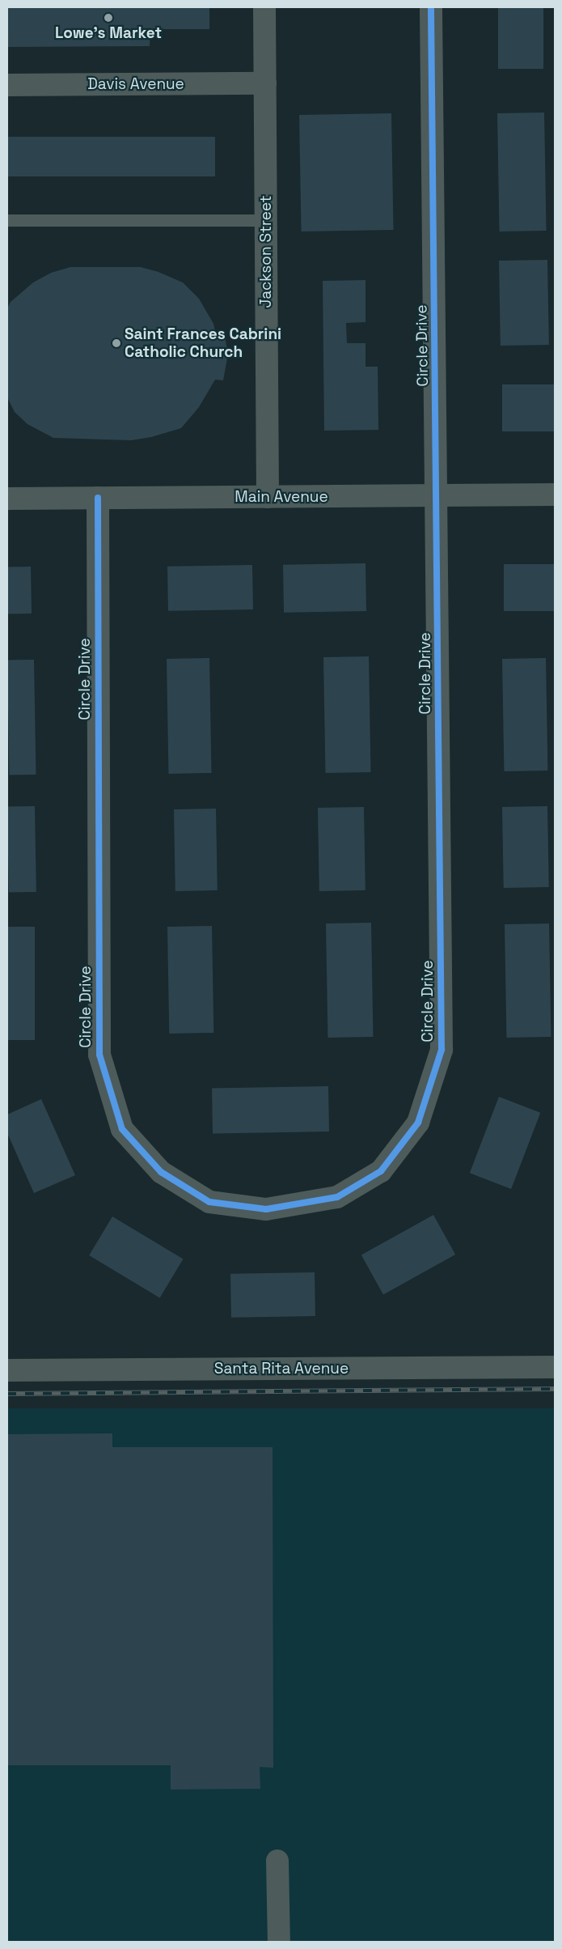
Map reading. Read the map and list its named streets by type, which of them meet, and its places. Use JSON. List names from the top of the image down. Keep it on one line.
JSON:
{"streets":{"street":["Davis Avenue","Jackson Street","Circle Drive","Main Avenue","Santa Rita Avenue"]},"crossings":[["Davis Avenue","Jackson Street"],["Jackson Street","Main Avenue"],["Circle Drive","Main Avenue"]],"places":["Lowe's Market","Saint Frances Cabrini Catholic Church"]}
